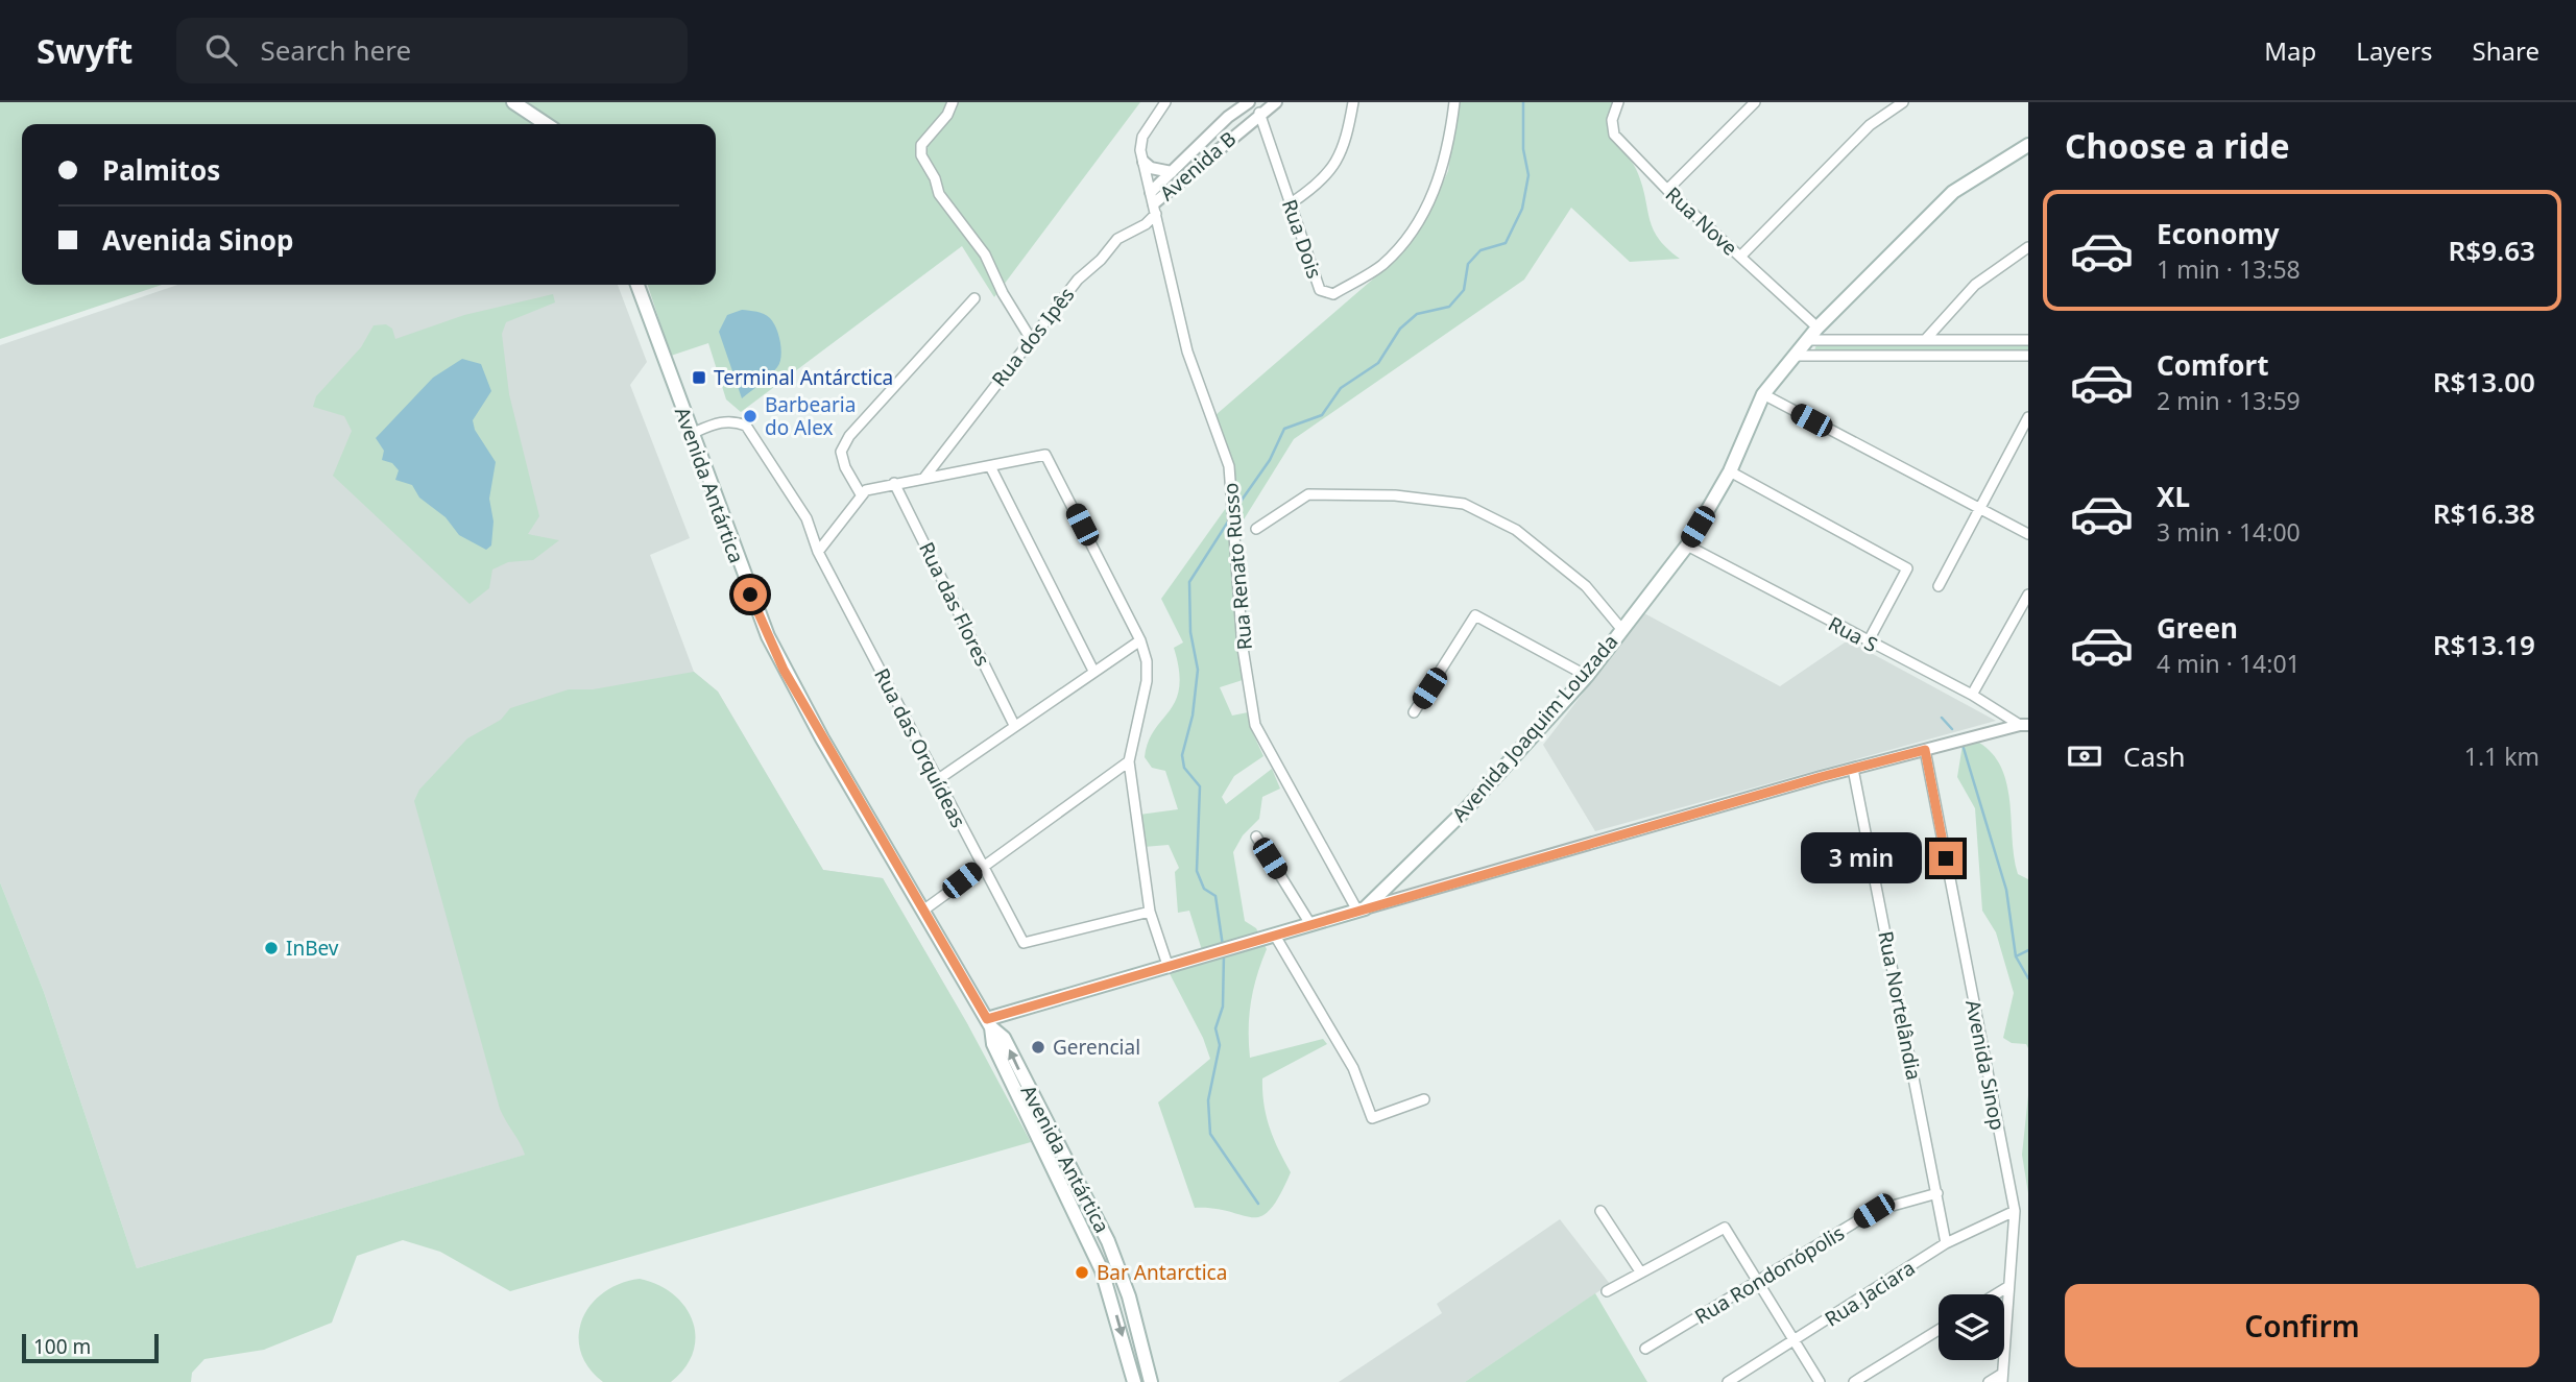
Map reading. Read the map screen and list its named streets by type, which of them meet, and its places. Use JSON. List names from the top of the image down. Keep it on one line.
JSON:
{"streets":{"main road":["Avenida Antártica","Avenida Joaquim Louzada"],"street":["Avenida B","Rua Nove","Rua Dois","Rua dos Ipês","Rua Renato Russo","Rua das Flores","Rua S","Rua das Orquídeas","Rua Nortelândia","Avenida Sinop","Rua Rondonópolis","Rua Jaciara"]},"crossings":[["Avenida B","Rua Dois"],["Avenida B","Rua dos Ipês"],["Avenida B","Rua Renato Russo"],["Rua Nove","Avenida Joaquim Louzada"],["Rua dos Ipês","Rua Renato Russo"],["Avenida Antártica","Rua das Orquídeas"],["Rua Renato Russo","Avenida Joaquim Louzada"],["Rua S","Avenida Joaquim Louzada"],["Rua Nortelândia","Rua Rondonópolis"],["Rua Nortelândia","Rua Jaciara"],["Avenida Sinop","Rua Jaciara"]],"places":{"transit":["Terminal Antárctica"],"other":["Barbearia do Alex","InBev","Gerencial","Bar Antarctica"]},"scale_bar":"100 m","page":{"header":"Swyft","search":"Search here","nav":["Map","Layers","Share"],"heading":"Choose a ride","banner":["Palmitos","Avenida Sinop"],"list":[{"name":"Economy","note":"1 min · 13:58","value":"R$9.63"},{"name":"Comfort","note":"2 min · 13:59","value":"R$13.00"},{"name":"XL","note":"3 min · 14:00","value":"R$16.38"},{"name":"Green","note":"4 min · 14:01","value":"R$13.19"}],"pay":["Cash","1.1 km"],"bubble":"3 min","buttons":"Confirm","scale":"100 m"}}
